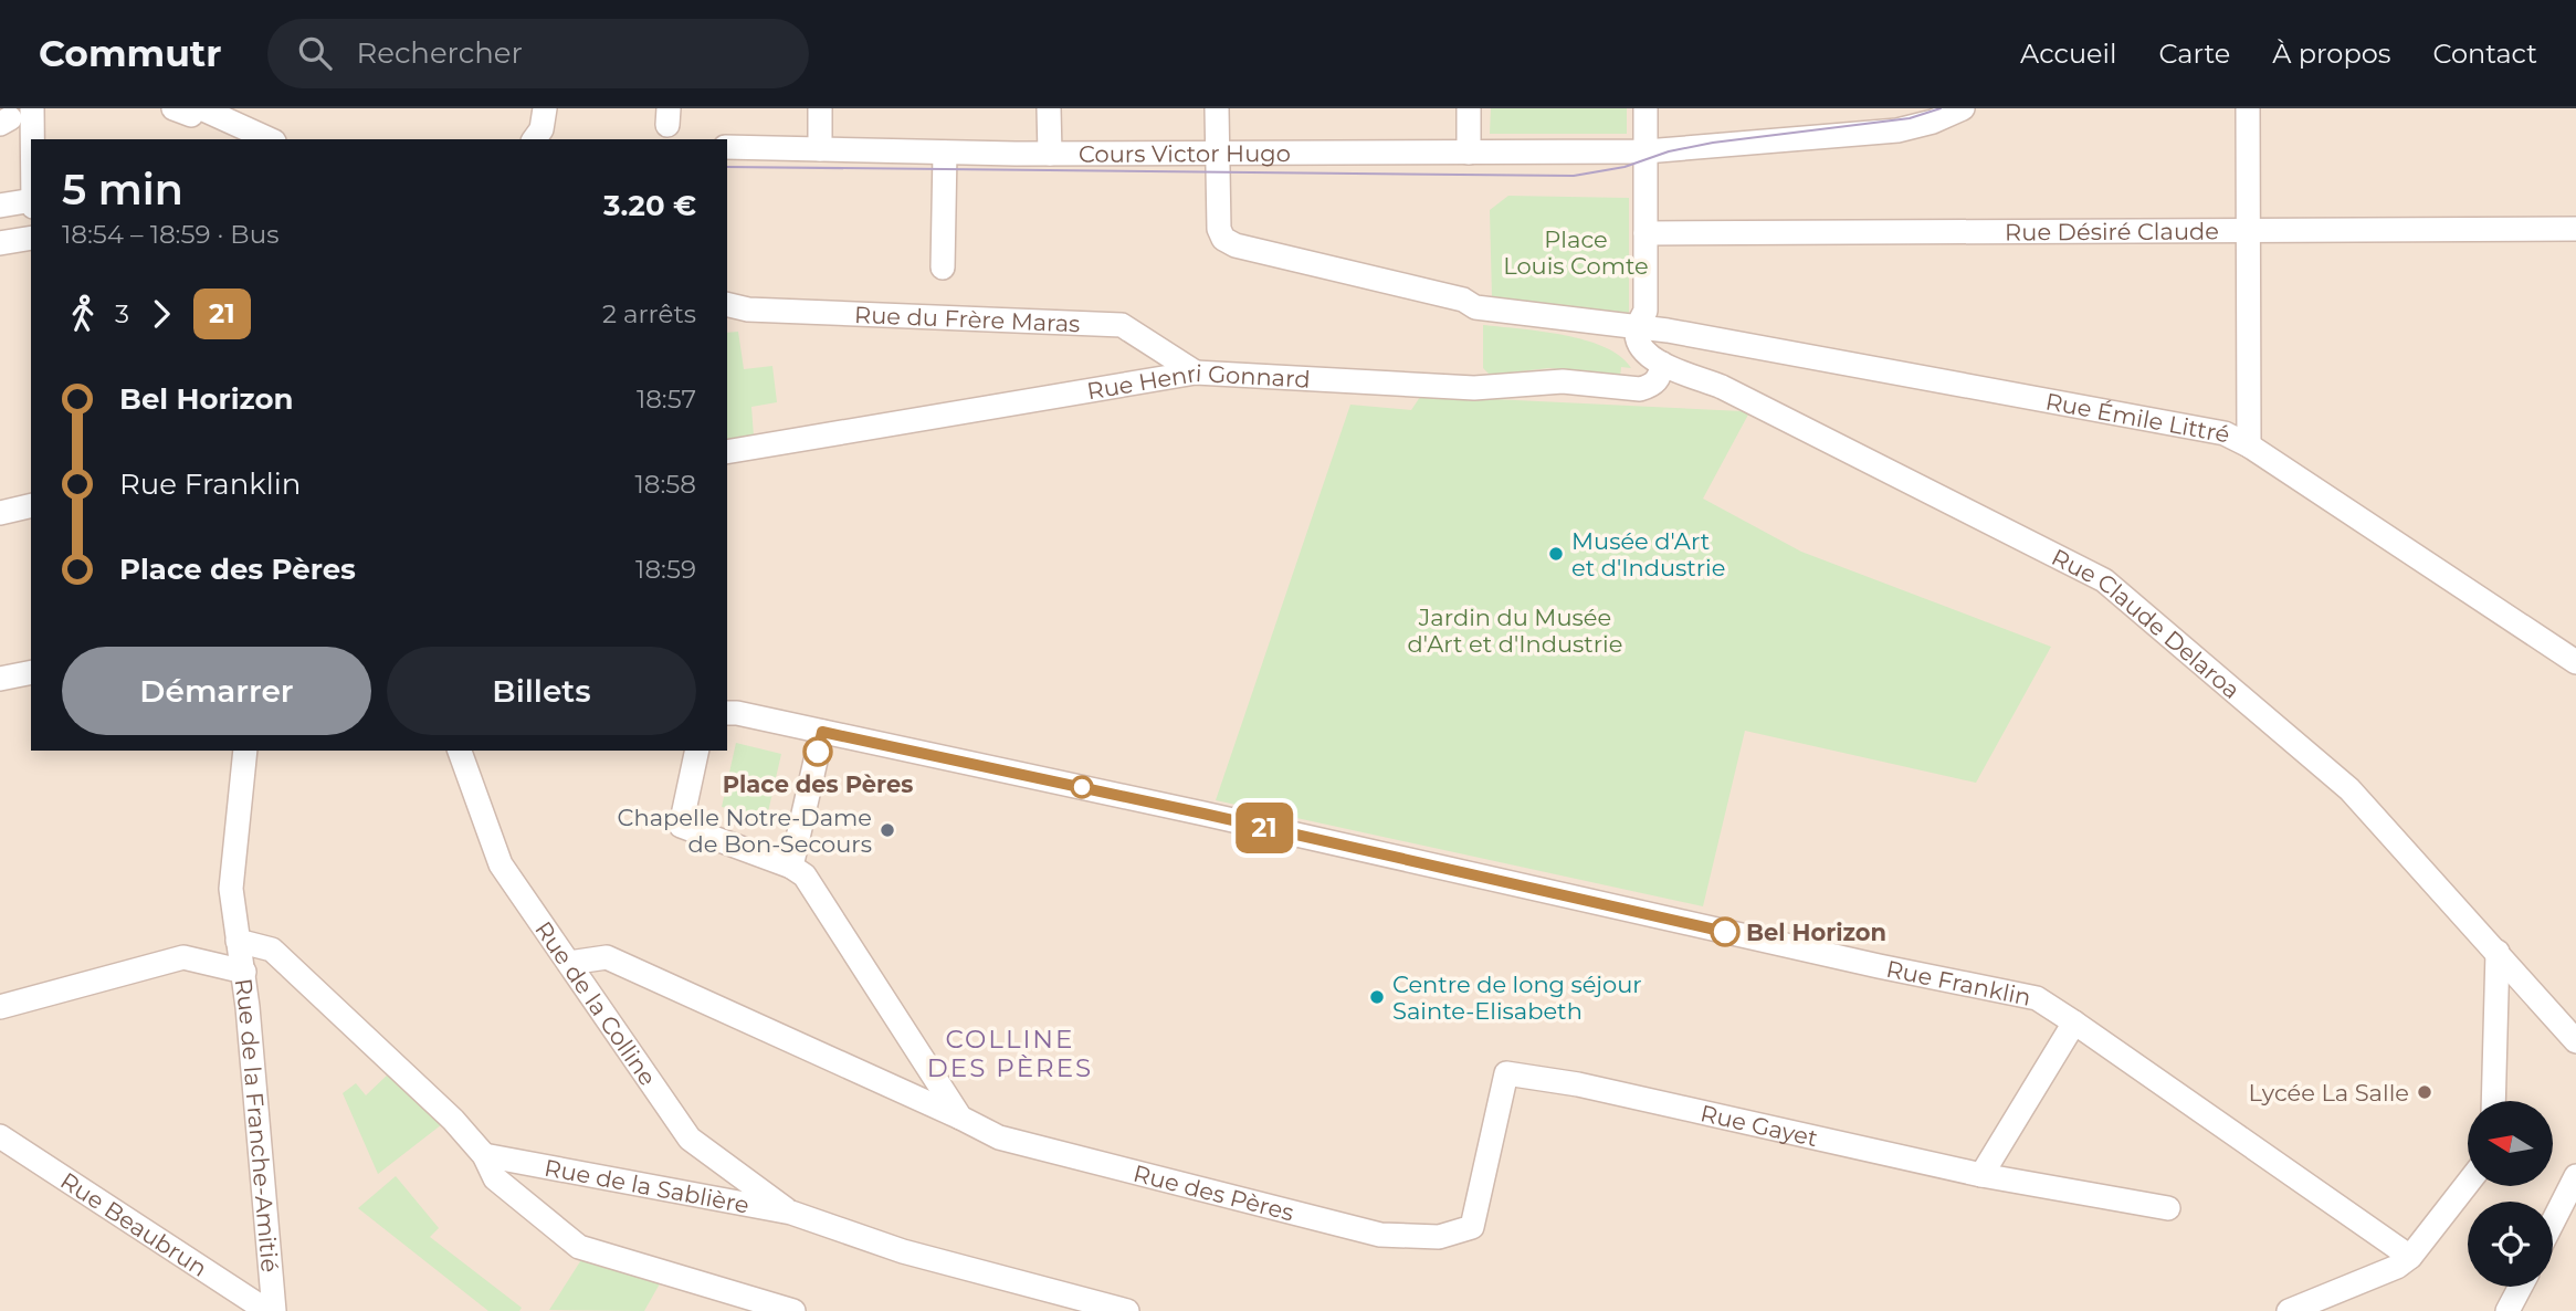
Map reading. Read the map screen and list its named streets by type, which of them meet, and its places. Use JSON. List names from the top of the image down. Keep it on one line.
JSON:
{"streets":{"street":["Cours Victor Hugo","Rue Désiré Claude","Rue du Frère Maras","Rue Henri Gonnard","Rue Émile Littré","Rue Claude Delaroa","Rue Franklin","Rue de la Colline","Rue Gayet","Rue de la Franche-Amitié","Rue de la Sablière","Rue des Pères","Rue Beaubrun"]},"crossings":[["Rue du Frère Maras","Rue Henri Gonnard"],["Rue Henri Gonnard","Rue Claude Delaroa"],["Rue de la Colline","Rue de la Sablière"],["Rue de la Colline","Rue des Pères"],["Rue Gayet","Rue des Pères"]],"districts":["COLLINE DES PÈRES"],"parks":["Place Louis Comte","Jardin du Musée d'Art et d'Industrie"],"places":["Musée d'Art et d'Industrie","Place des Pères","Chapelle Notre-Dame de Bon-Secours","Bel Horizon","Centre de long séjour Sainte-Elisabeth","Lycée La Salle"],"lines":["bus line 21"],"north":"left","page":{"header":"Commutr","search":"Rechercher","nav":["Accueil","Carte","À propos","Contact"],"on_map":"21","heading":["5 min","18:54 – 18:59 · Bus","3.20 €"],"legs":["3","21","2 arrêts"],"list":[{"name":"Bel Horizon","value":"18:57"},{"name":"Rue Franklin","value":"18:58"},{"name":"Place des Pères","value":"18:59"}],"buttons":["Démarrer","Billets"]}}
